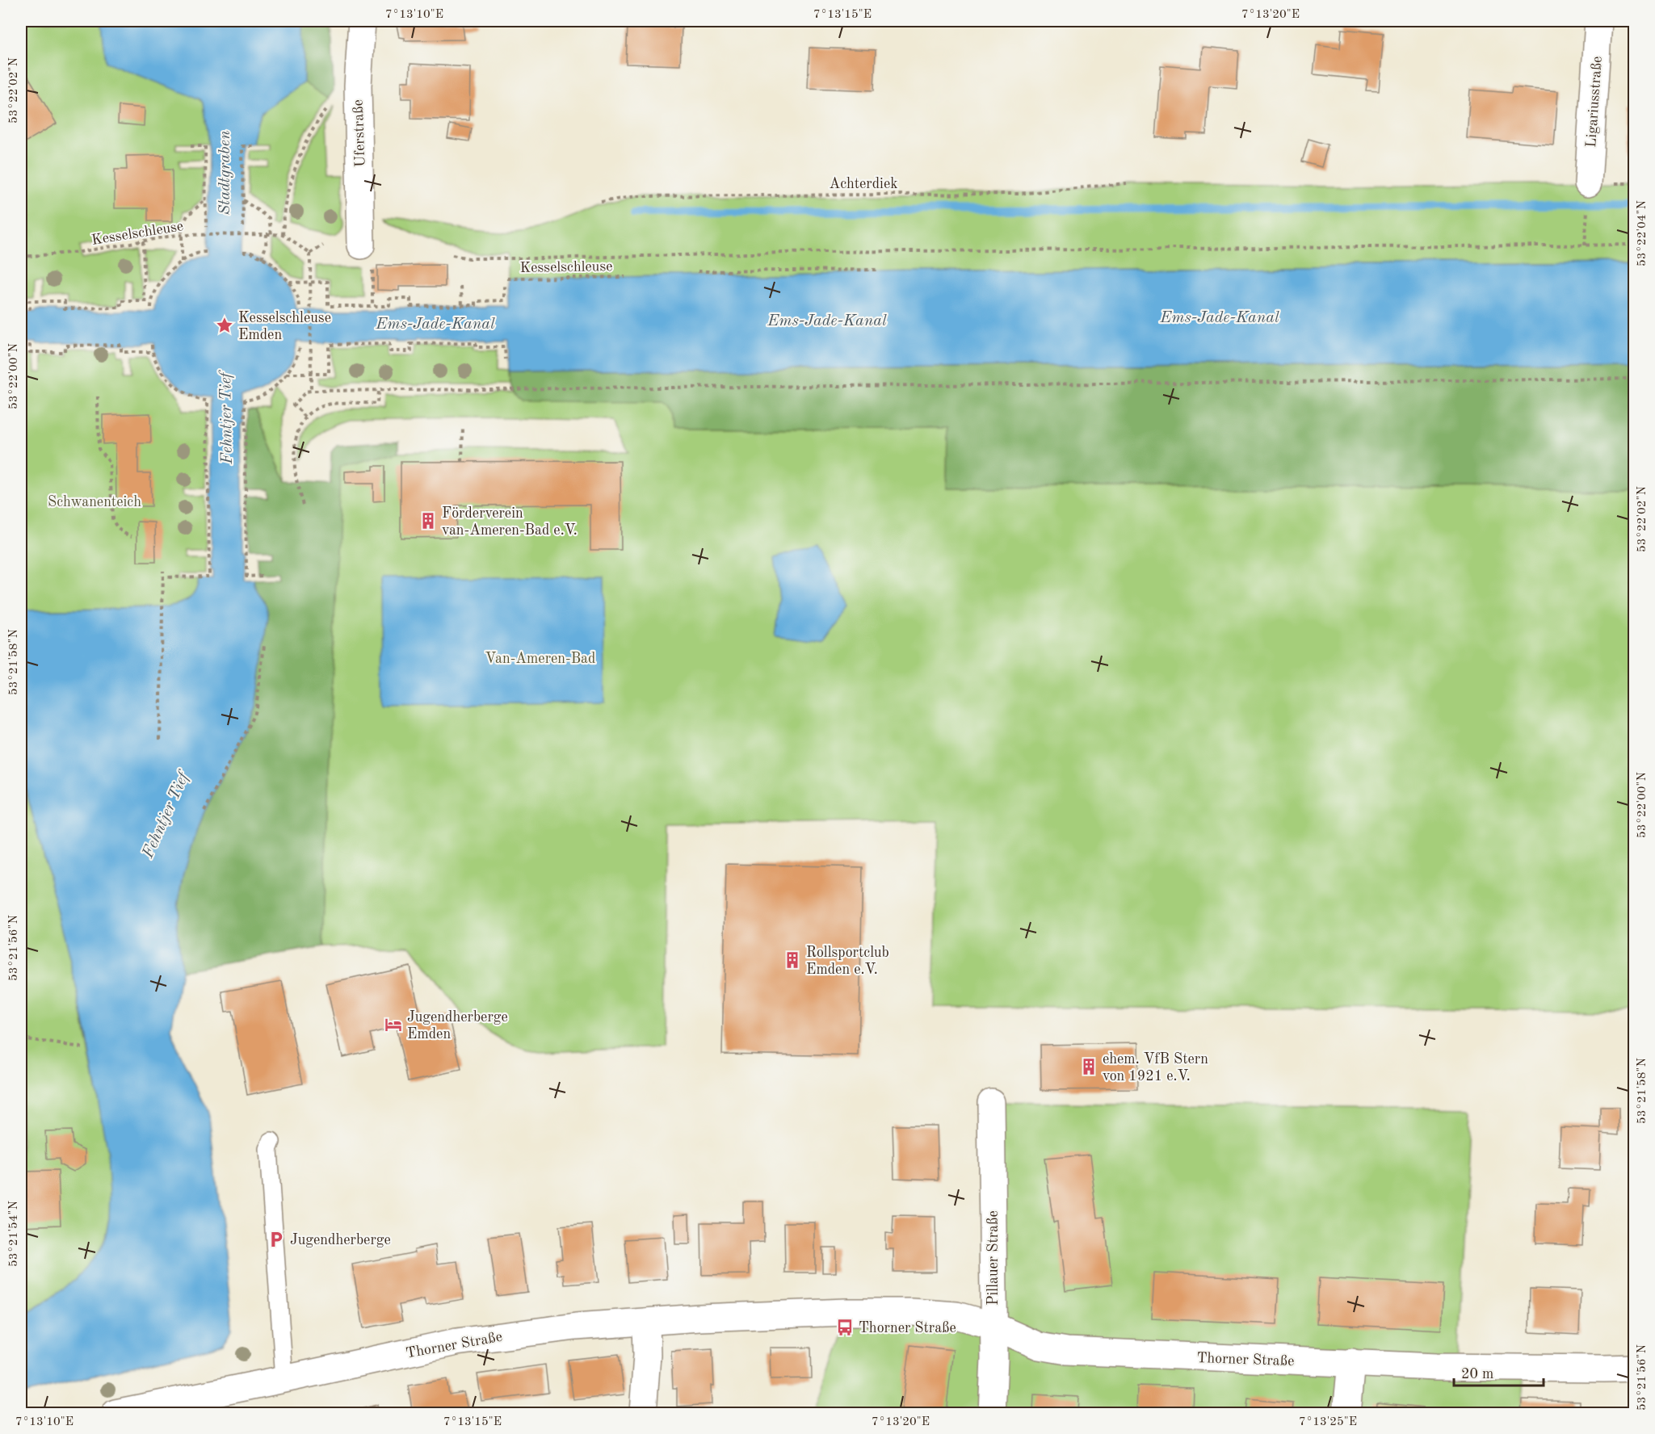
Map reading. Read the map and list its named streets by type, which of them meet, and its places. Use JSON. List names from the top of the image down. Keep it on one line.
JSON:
{"streets":{"street":["Ligariusstraße","Uferstraße","Pillauer Straße","Thorner Straße"],"path":["Achterdiek","Kesselschleuse"]},"crossings":[["Pillauer Straße","Thorner Straße"]],"water":["Stadtgraben","Ems-Jade-Kanal","Fehntjer Tief"],"parks":["Schwanenteich","Van-Ameren-Bad"],"places":{"place":["Kesselschleuse Emden"],"building":["Förderverein van-Ameren-Bad e.V.","Rollsportclub Emden e.V.","ehem. VfB Stern von 1921 e.V."],"hotel":["Jugendherberge Emden"],"parking":["Jugendherberge"],"bus stop":["Thorner Straße"]},"scale_bar":"20 m","coordinates":["7°13'10\"E","7°13'15\"E","7°13'20\"E","53°22'02\"N","53°22'04\"N","53°22'00\"N","53°21'58\"N","53°21'56\"N","53°21'54\"N","7°13'25\"E"]}
